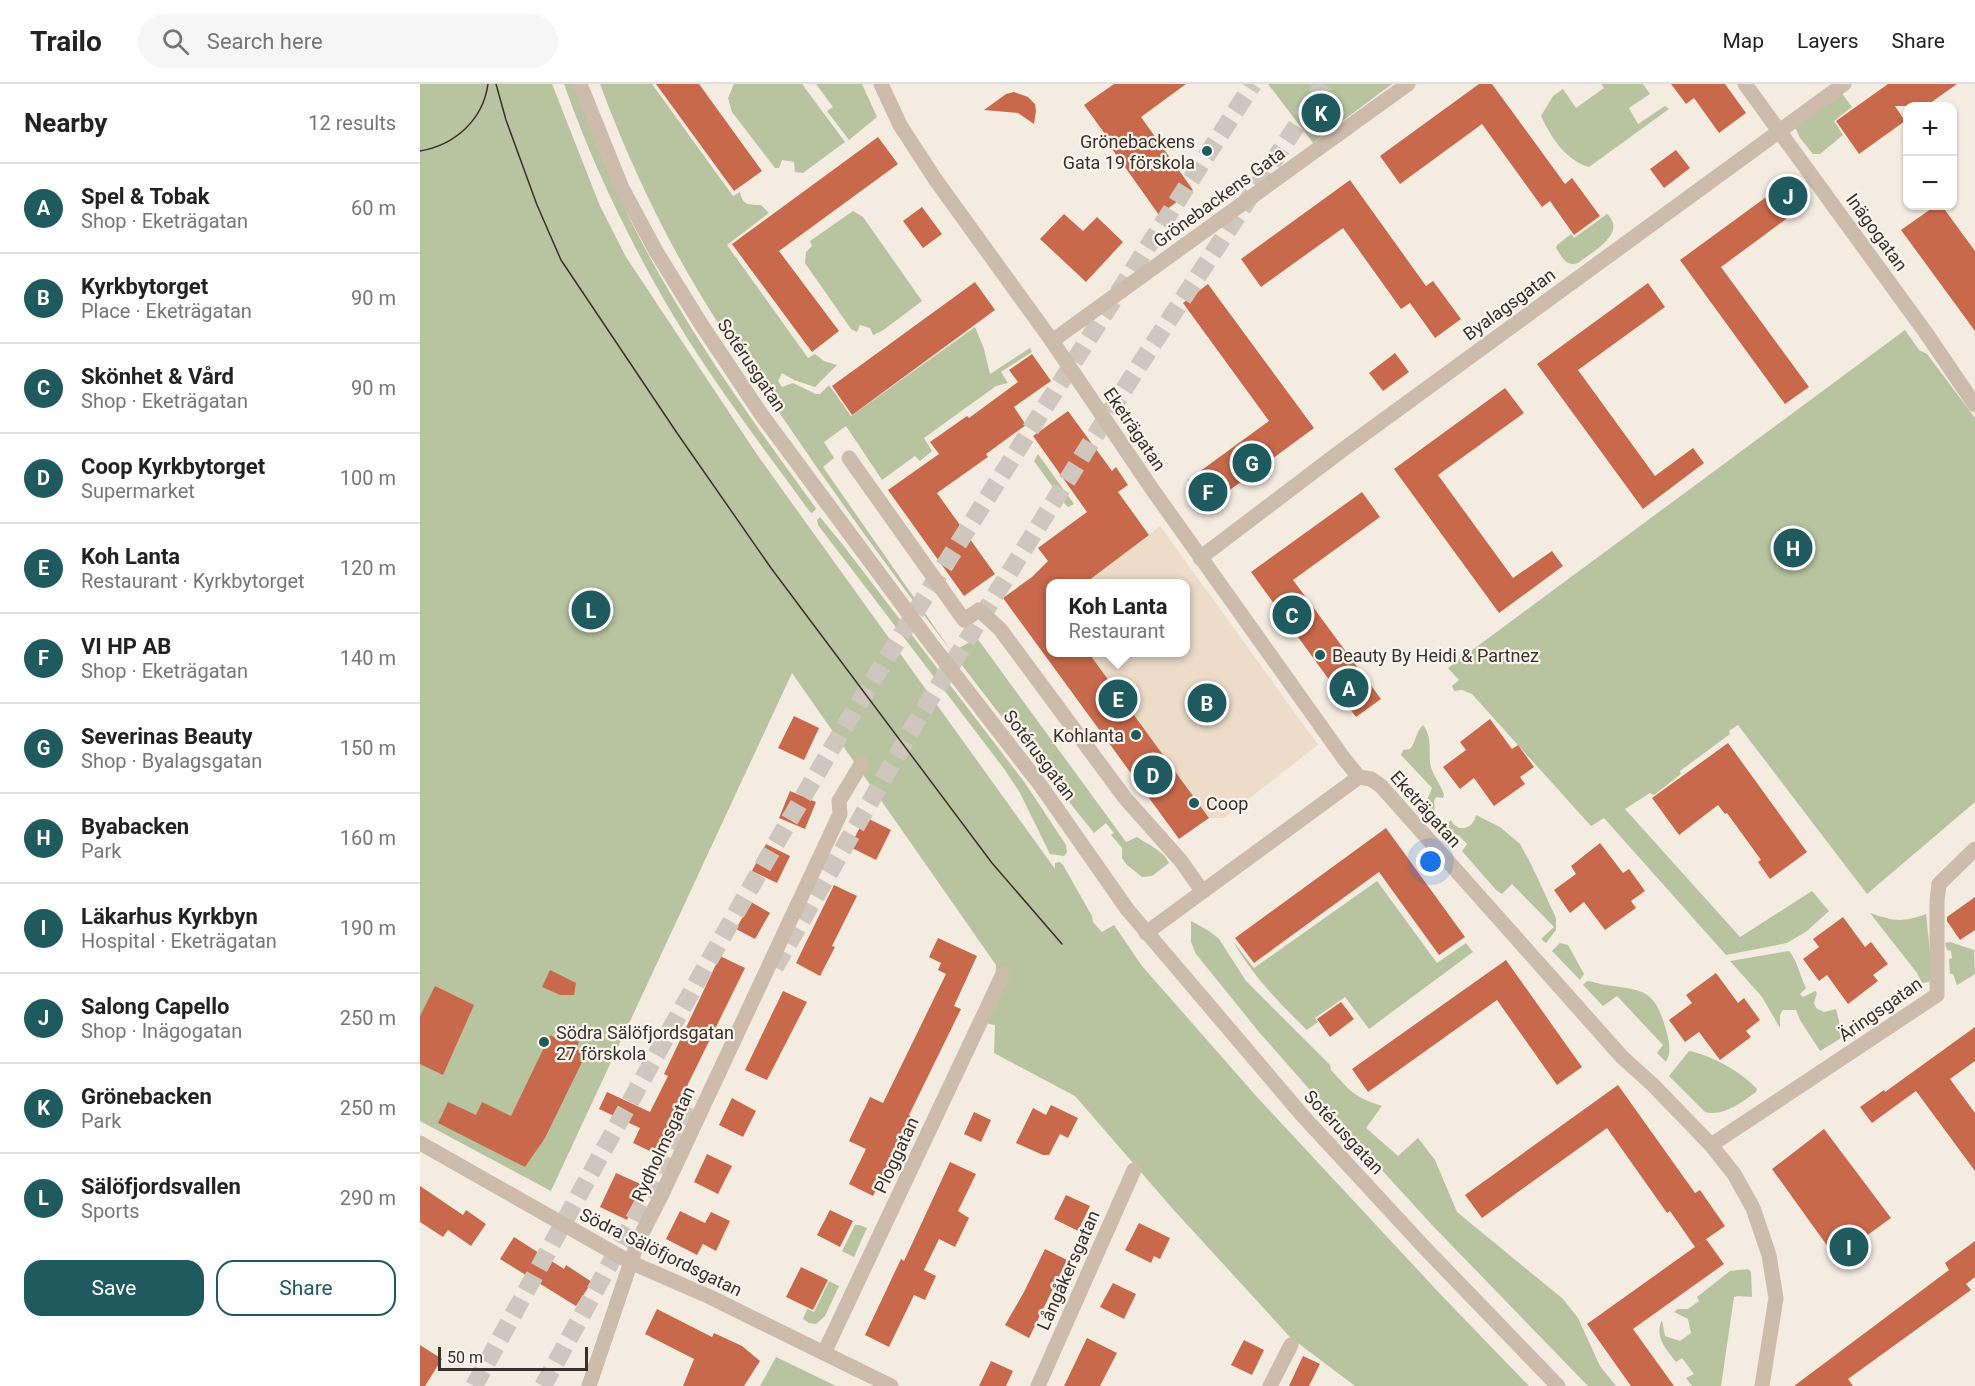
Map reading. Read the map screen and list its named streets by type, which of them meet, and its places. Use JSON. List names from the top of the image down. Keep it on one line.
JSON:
{"streets":{"street":["Grönebackens Gata","Inägogatan","Byalagsgatan","Sotérusgatan","Eketrägatan","Äringsgatan","Rydholmsgatan","Ploggatan","Södra Sälöfjordsgatan","Långåkersgatan"]},"crossings":[["Grönebackens Gata","Eketrägatan"],["Inägogatan","Byalagsgatan"],["Byalagsgatan","Eketrägatan"],["Eketrägatan","Äringsgatan"],["Rydholmsgatan","Södra Sälöfjordsgatan"],["Ploggatan","Södra Sälöfjordsgatan"]],"places":["Grönebackens Gata 19 förskola","Beauty By Heidi & Partnez","Kohlanta","Coop","Södra Sälöfjordsgatan 27 förskola"],"scale_bar":"50 m","page":{"header":"Trailo","search":"Search here","nav":["Map","Layers","Share"],"heading":["Nearby","12 results"],"pins":["K","J","G","F","H","L","C","A","E","B","D","I"],"map_buttons":["+","−"],"list":[{"mark":"A","name":"Spel & Tobak","note":"Shop · Eketrägatan","value":"60 m"},{"mark":"B","name":"Kyrkbytorget","note":"Place · Eketrägatan","value":"90 m"},{"mark":"C","name":"Skönhet & Vård","note":"Shop · Eketrägatan","value":"90 m"},{"mark":"D","name":"Coop Kyrkbytorget","note":"Supermarket","value":"100 m"},{"mark":"E","name":"Koh Lanta","note":"Restaurant · Kyrkbytorget","value":"120 m"},{"mark":"F","name":"VI HP AB","note":"Shop · Eketrägatan","value":"140 m"},{"mark":"G","name":"Severinas Beauty","note":"Shop · Byalagsgatan","value":"150 m"},{"mark":"H","name":"Byabacken","note":"Park","value":"160 m"},{"mark":"I","name":"Läkarhus Kyrkbyn","note":"Hospital · Eketrägatan","value":"190 m"},{"mark":"J","name":"Salong Capello","note":"Shop · Inägogatan","value":"250 m"},{"mark":"K","name":"Grönebacken","note":"Park","value":"250 m"},{"mark":"L","name":"Sälöfjordsvallen","note":"Sports","value":"290 m"}],"popup":["Koh Lanta","Restaurant"],"buttons":["Save","Share"],"scale":"50 m"}}
